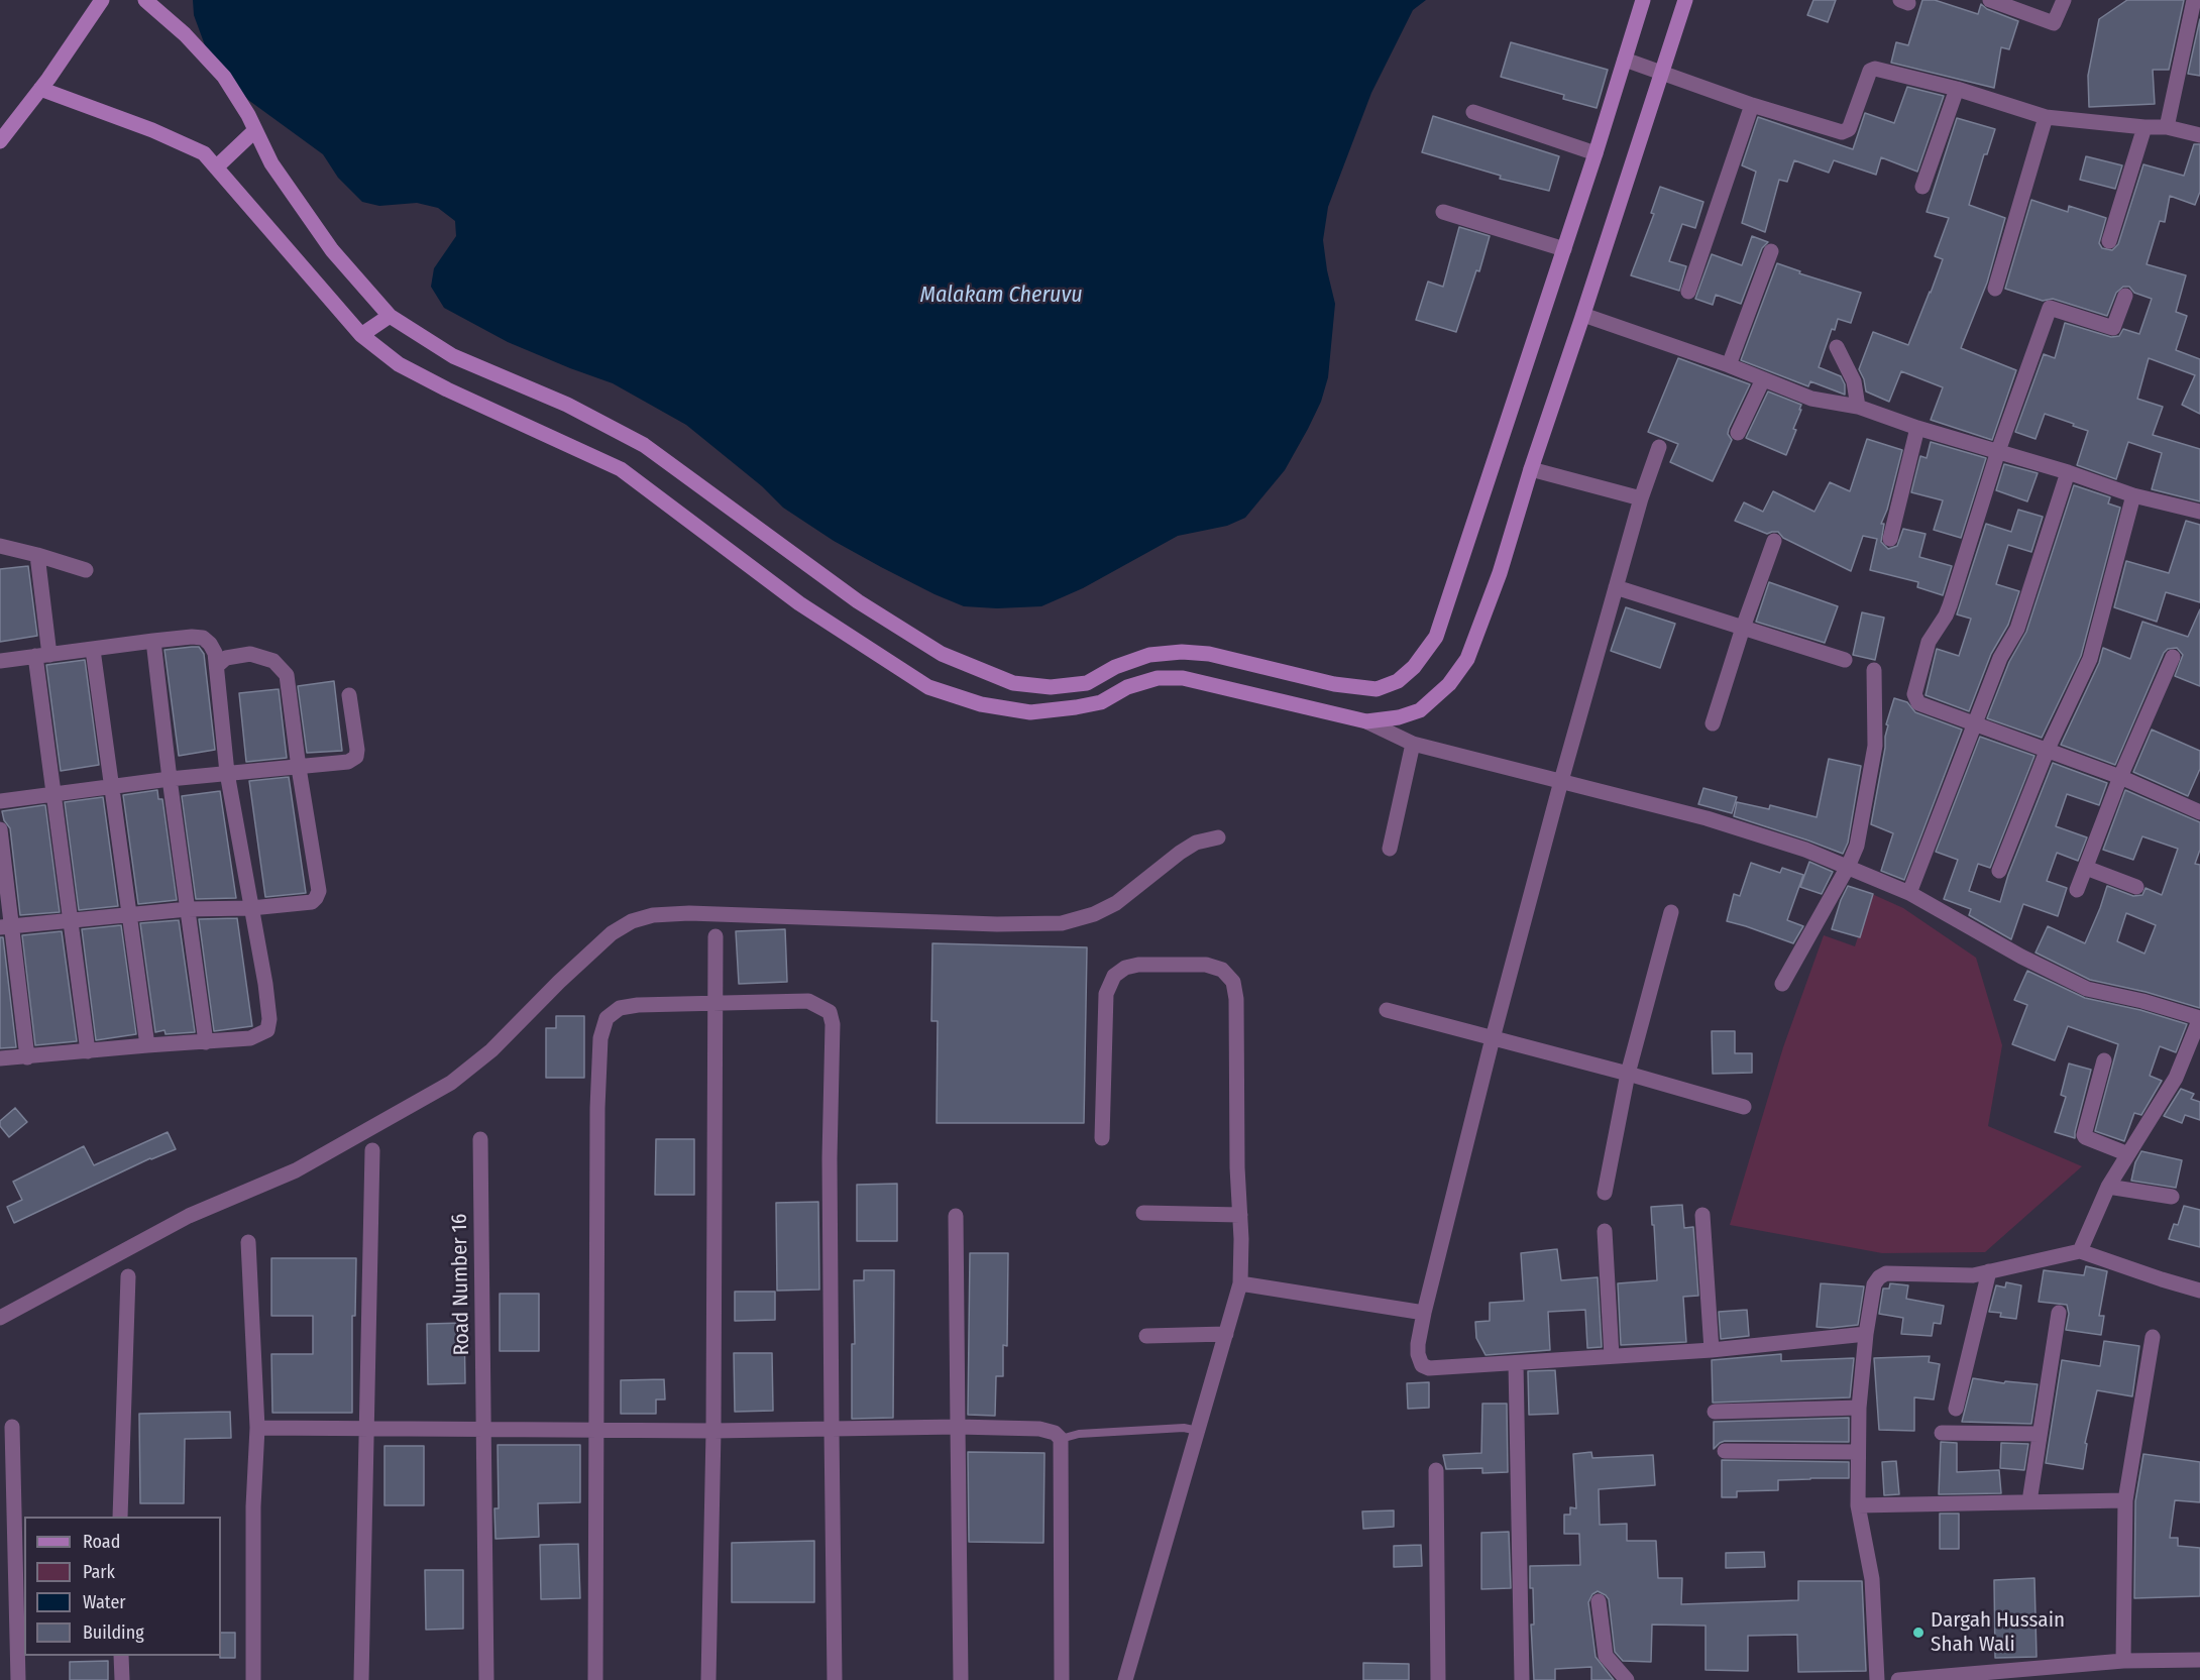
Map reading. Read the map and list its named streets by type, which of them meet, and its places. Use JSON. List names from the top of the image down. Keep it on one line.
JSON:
{"streets":{"street":["Road Number 16"]},"water":["Malakam Cheruvu"],"places":["Dargah Hussain Shah Wali"],"legend":["Road","Park","Water","Building"]}
